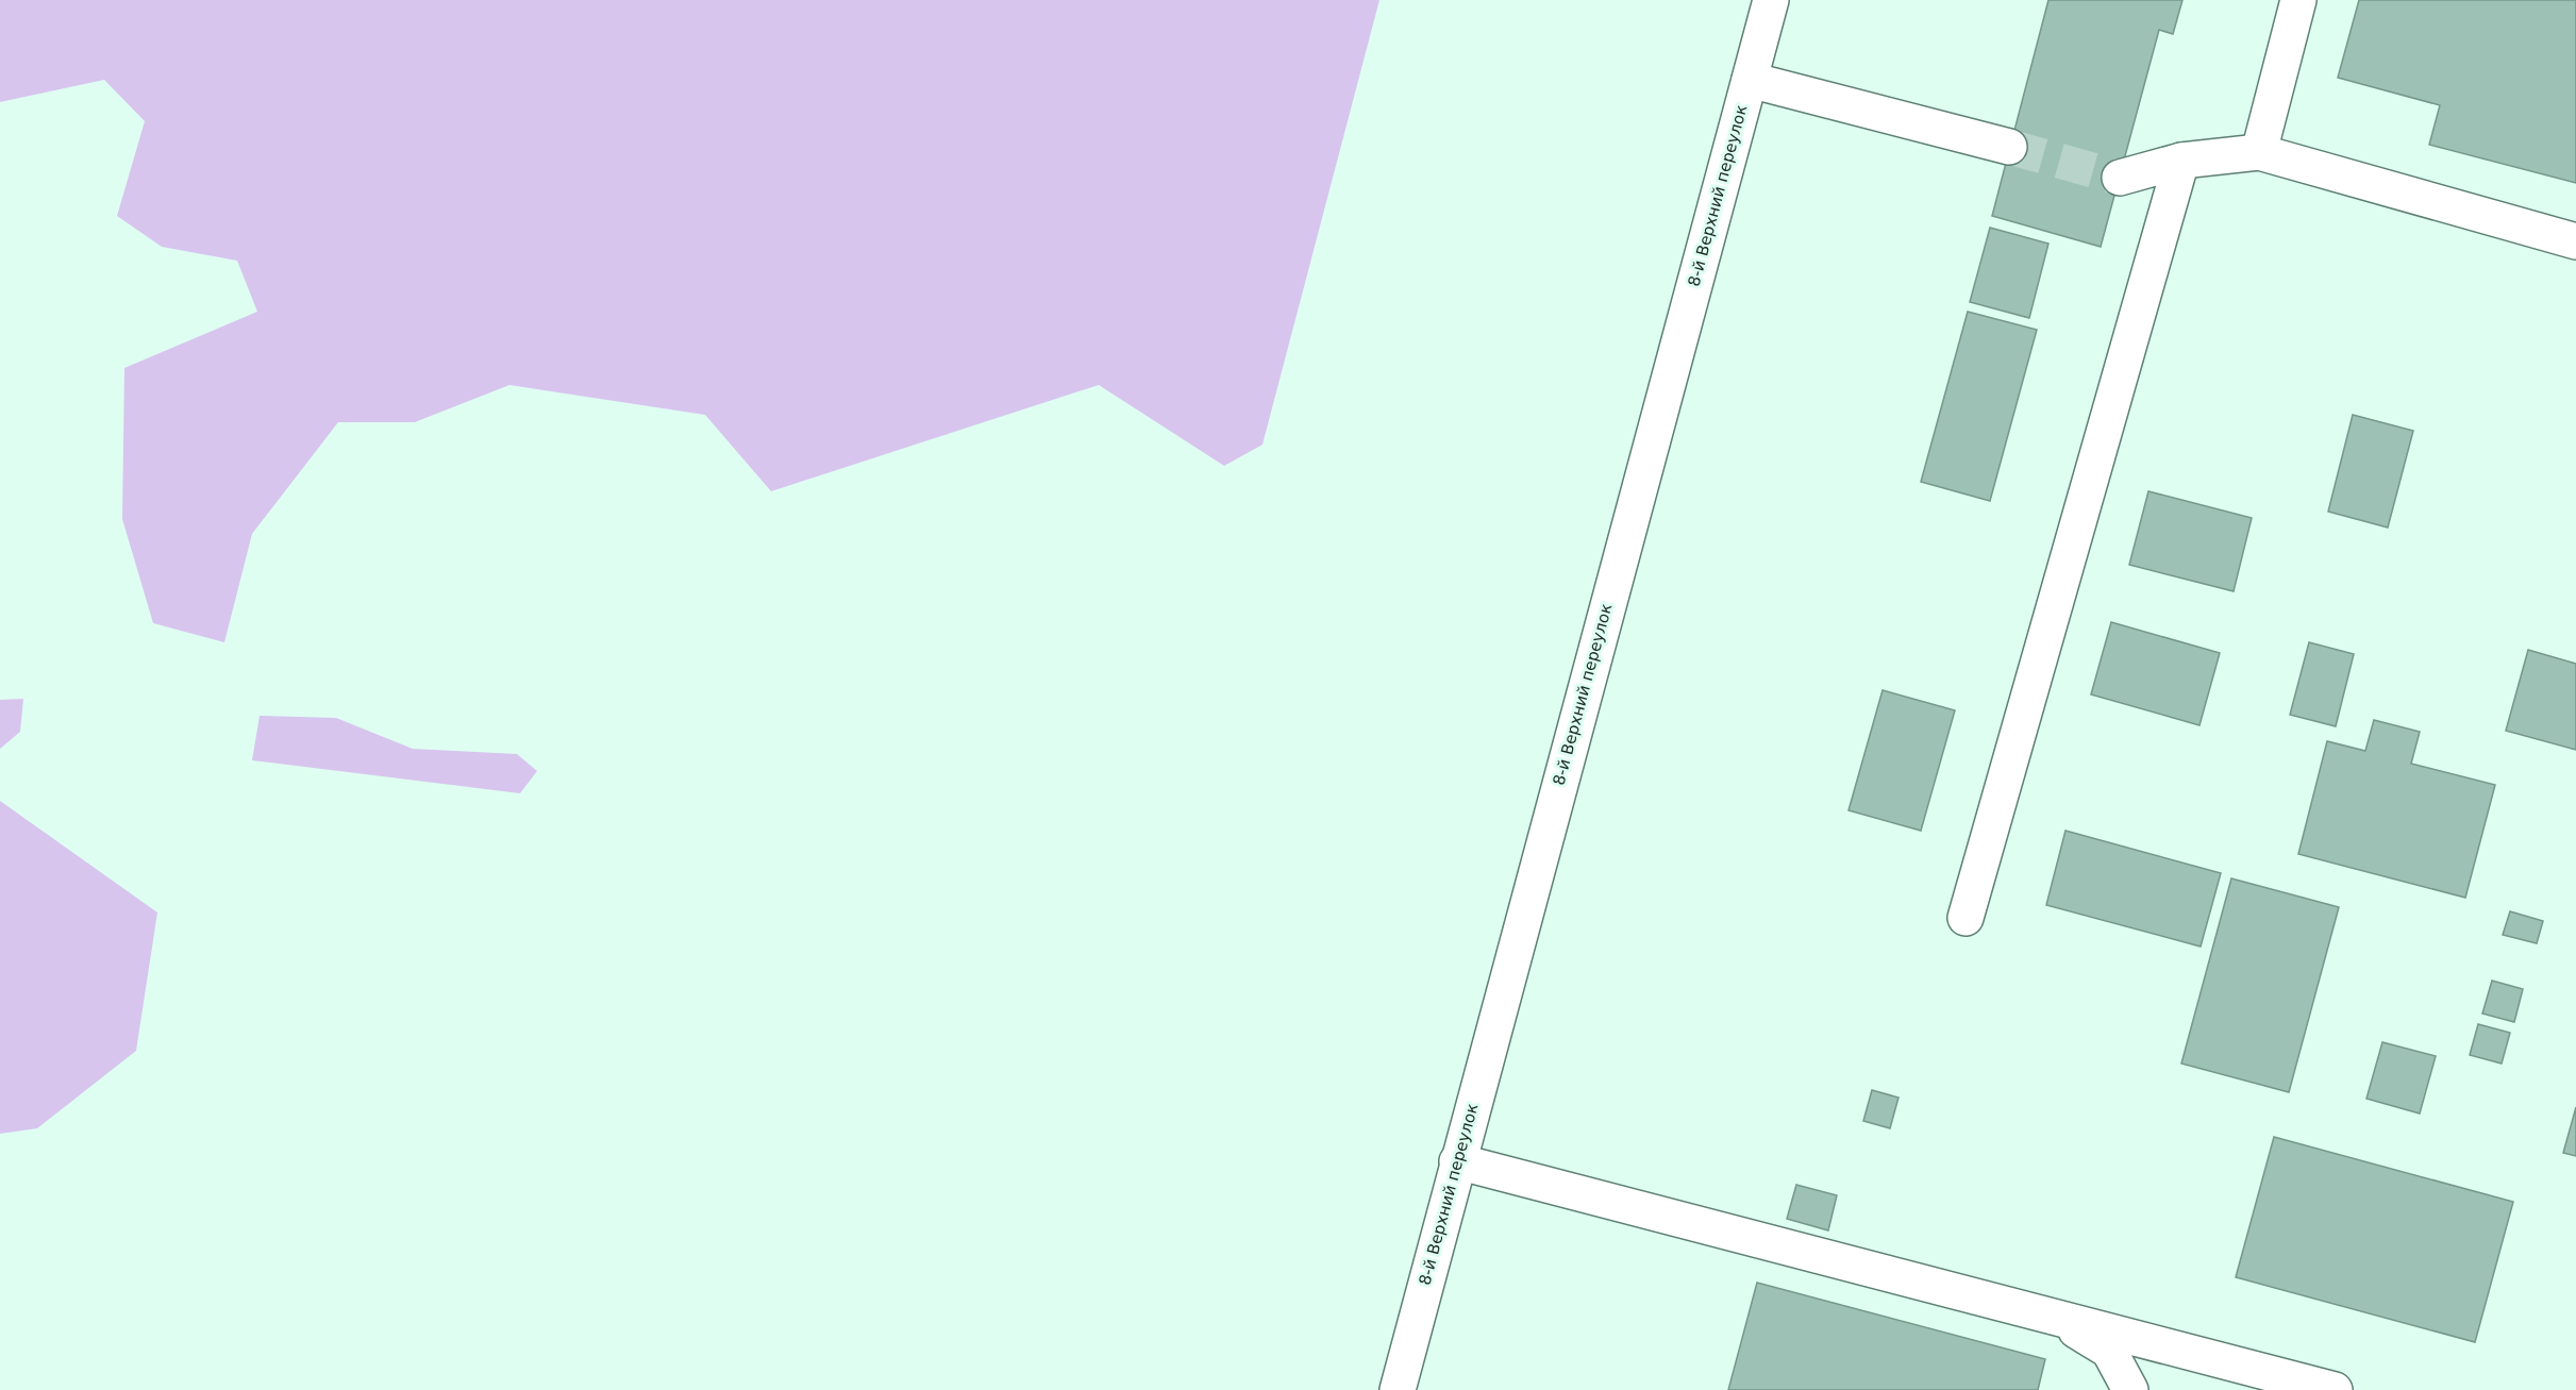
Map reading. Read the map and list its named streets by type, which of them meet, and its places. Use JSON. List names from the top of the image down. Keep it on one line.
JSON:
{"streets":{"street":["8-й Верхний переулок"]}}
